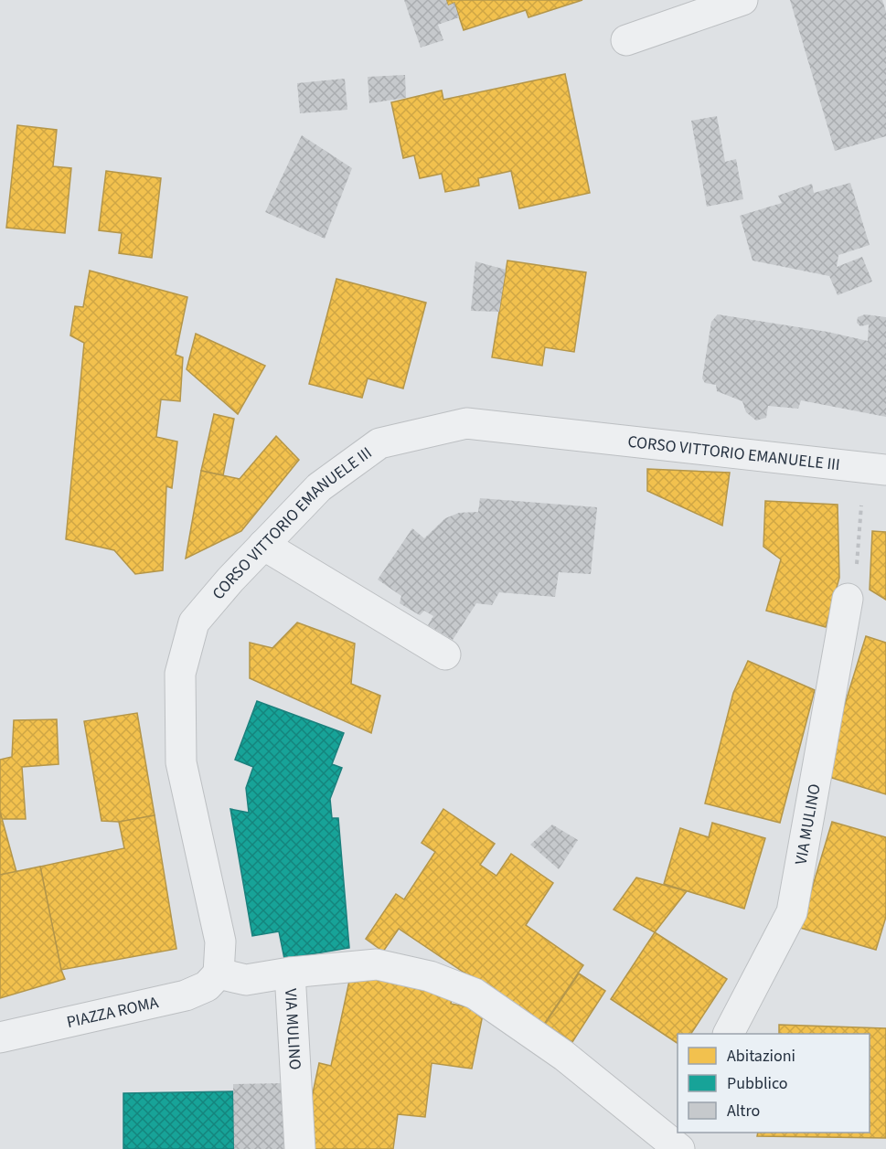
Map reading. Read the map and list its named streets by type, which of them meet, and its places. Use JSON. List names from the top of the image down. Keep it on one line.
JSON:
{"streets":{"street":["CORSO VITTORIO EMANUELE III","VIA MULINO","PIAZZA ROMA"]},"crossings":[["CORSO VITTORIO EMANUELE III","PIAZZA ROMA"]],"legend":["Abitazioni","Pubblico","Altro"]}
